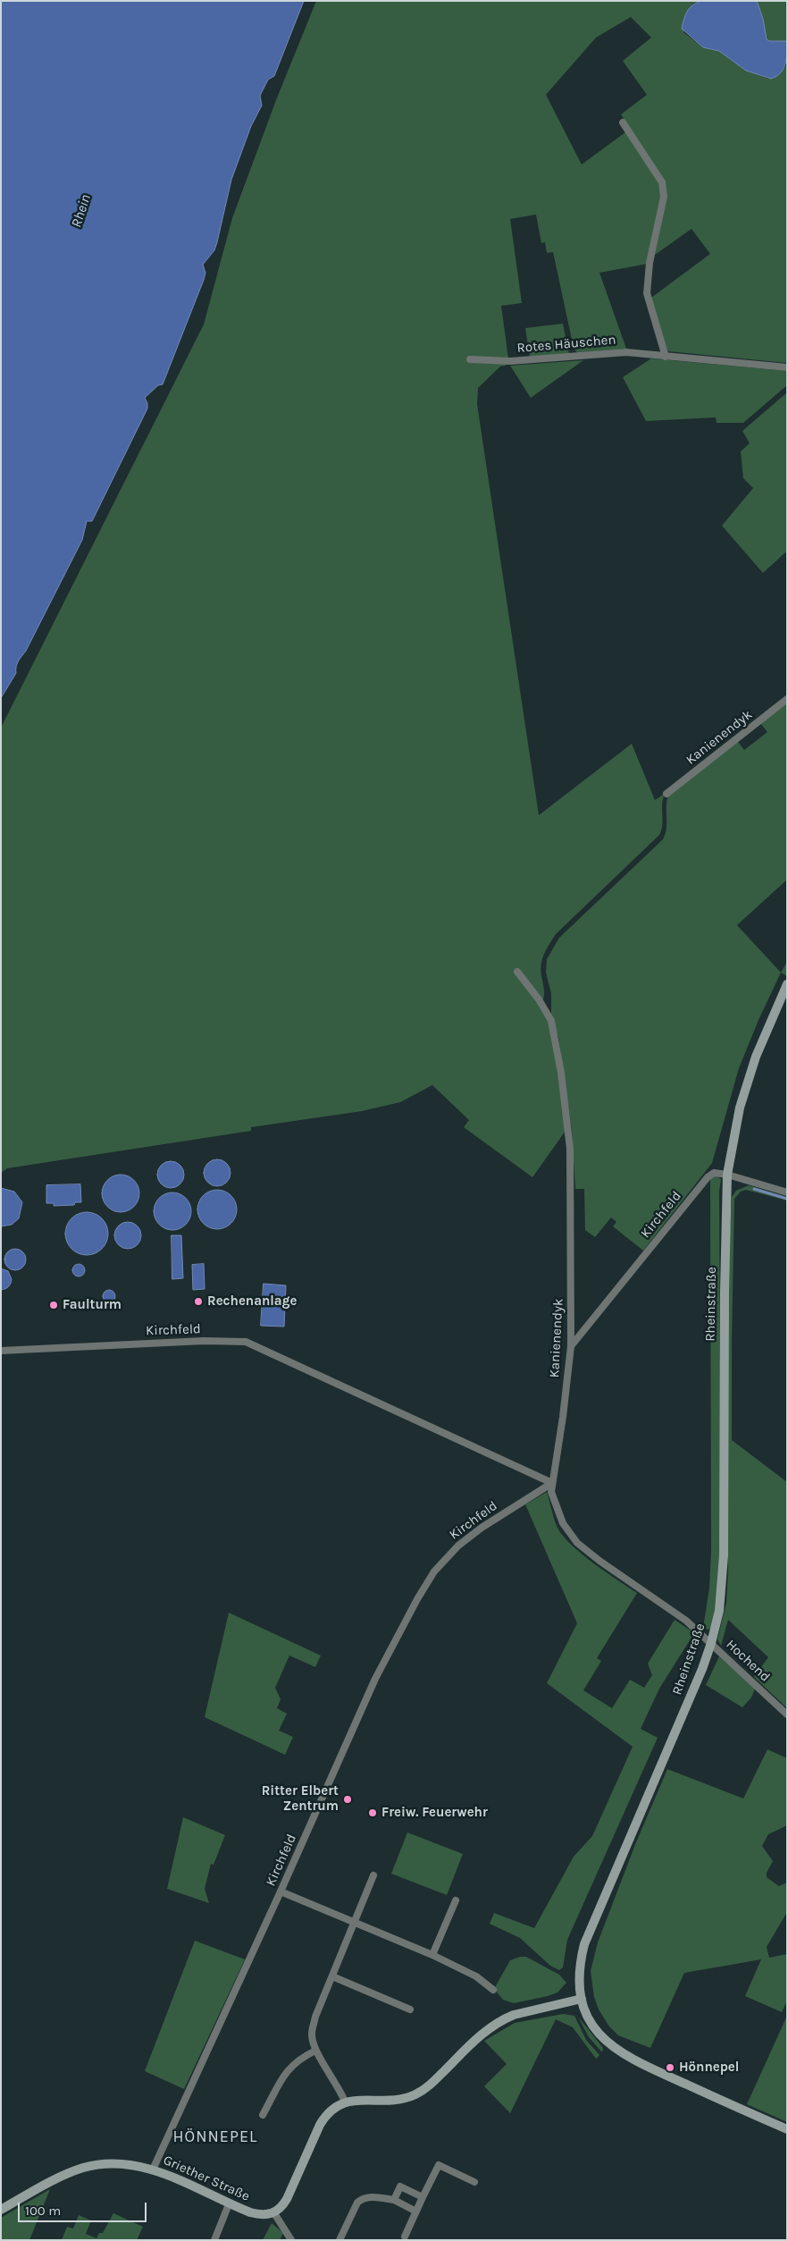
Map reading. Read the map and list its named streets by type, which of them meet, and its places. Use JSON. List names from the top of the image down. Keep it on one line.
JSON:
{"streets":{"main road":["Rheinstraße","Griether Straße"],"street":["Rotes Häuschen","Kanienendyk","Kirchfeld","Hochend"]},"crossings":[["Kanienendyk","Kirchfeld"],["Kanienendyk","Rheinstraße"],["Kanienendyk","Hochend"],["Kirchfeld","Rheinstraße"],["Kirchfeld","Griether Straße"],["Rheinstraße","Hochend"]],"districts":["HÖNNEPEL"],"water":["Rhein"],"places":["Rechenanlage","Faulturm","Ritter Elbert Zentrum","Freiw. Feuerwehr","Hönnepel"],"scale_bar":"100 m"}
